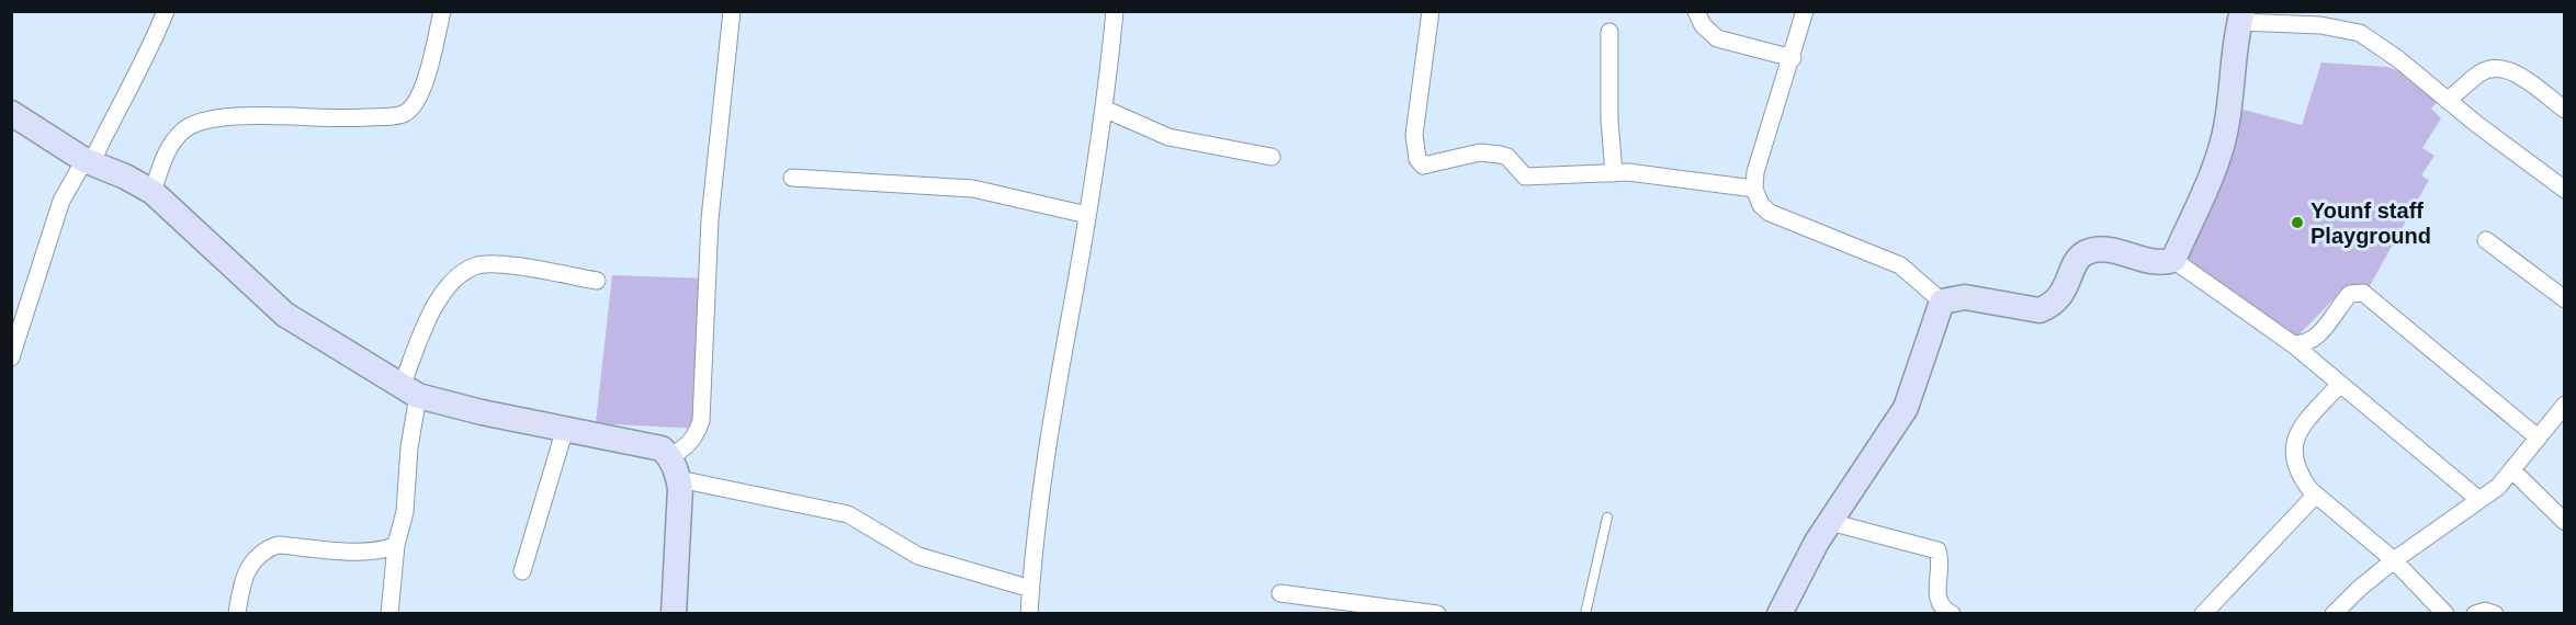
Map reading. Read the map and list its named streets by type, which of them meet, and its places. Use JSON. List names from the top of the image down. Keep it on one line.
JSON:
{"places":["Younf staff Playground"]}
